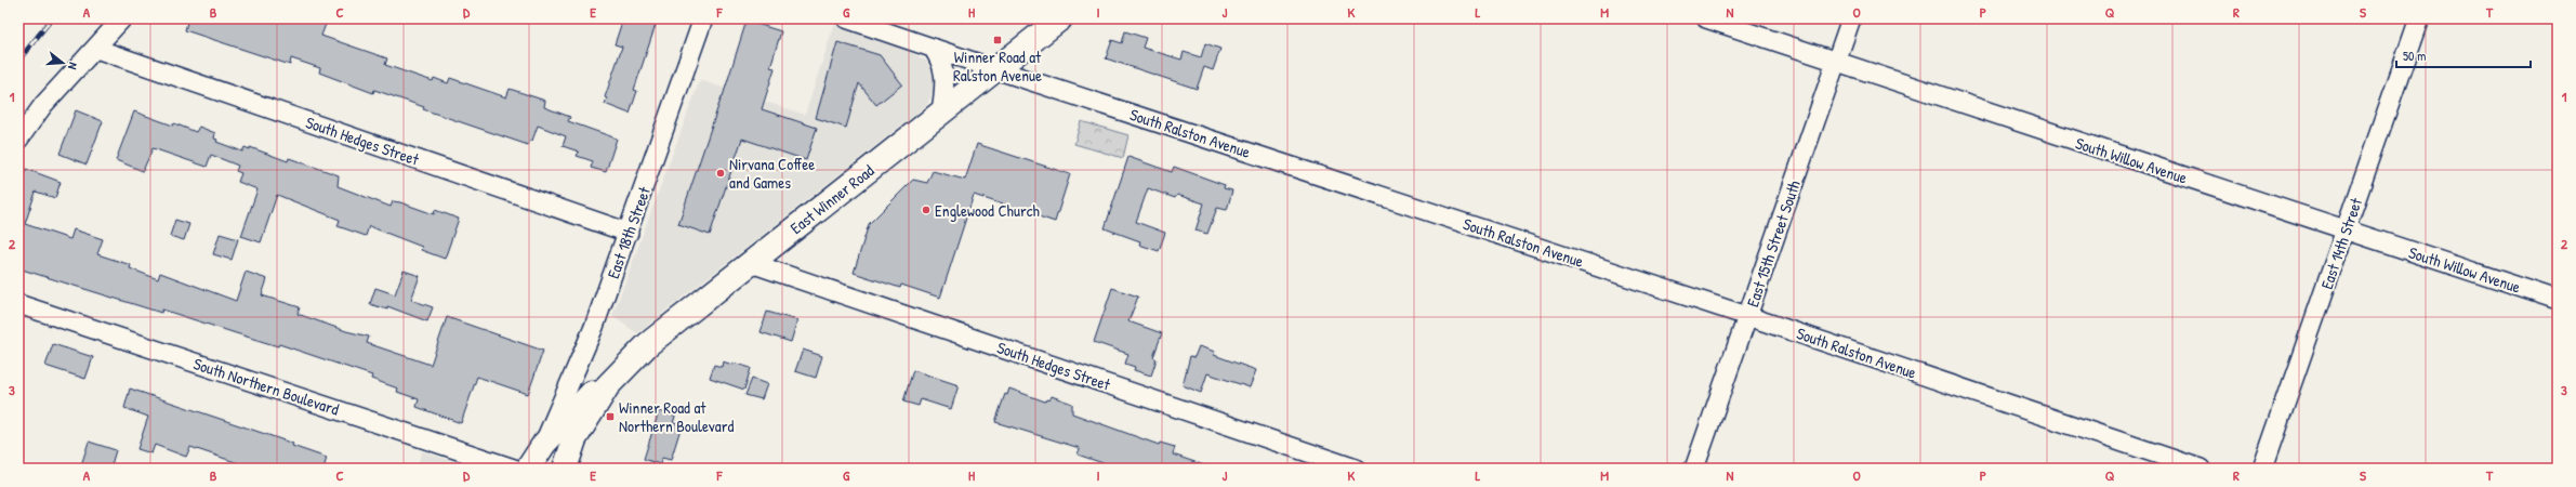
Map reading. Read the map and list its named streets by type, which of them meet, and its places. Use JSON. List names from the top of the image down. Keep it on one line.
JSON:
{"streets":{"street":["South Ralston Avenue","South Hedges Street","South Willow Avenue","East Winner Road","East 18th Street","East 15th Street South","East 14th Street","South Northern Boulevard"]},"crossings":[["South Ralston Avenue","East Winner Road"],["South Ralston Avenue","East 15th Street South"],["South Hedges Street","East Winner Road"],["South Hedges Street","East 18th Street"],["South Willow Avenue","East 15th Street South"],["South Willow Avenue","East 14th Street"],["East Winner Road","East 18th Street"]],"places":{"transit":["Winner Road at Ralston Avenue","Winner Road at Northern Boulevard"],"other":["Nirvana Coffee and Games","Englewood Church"]},"scale_bar":"50 m","north":"right","grid":{"columns":["A","B","C","D","E","F","G","H","I","J","K","L","M","N","O","P","Q","R","S","T"],"rows":["1","2","3"]}}
